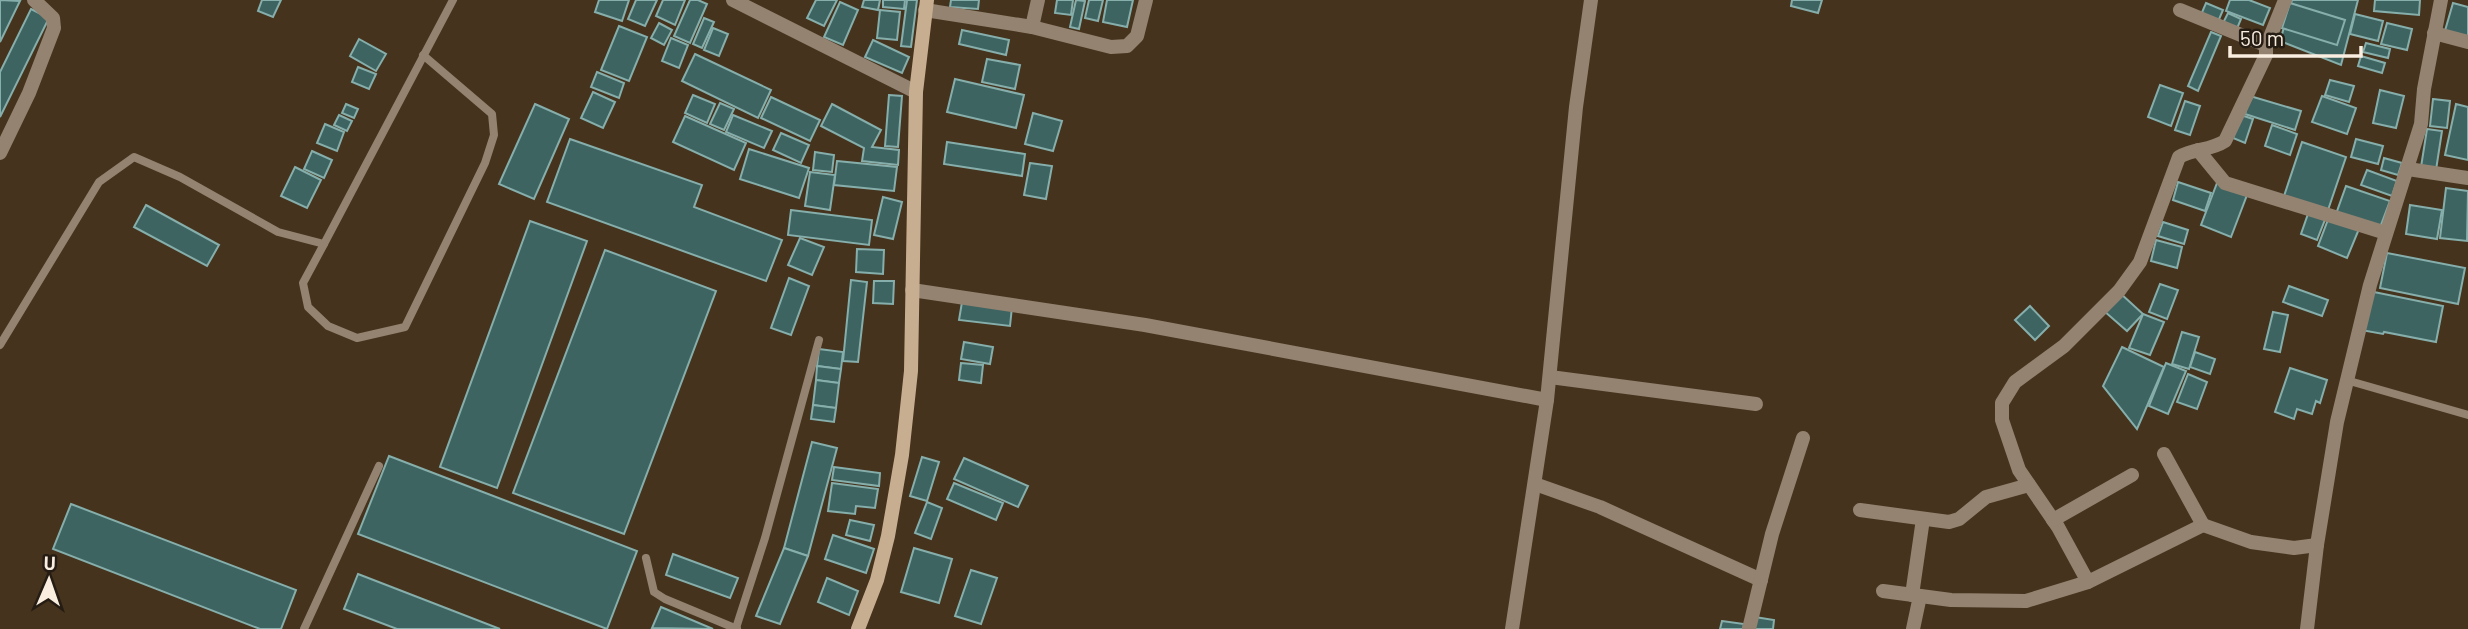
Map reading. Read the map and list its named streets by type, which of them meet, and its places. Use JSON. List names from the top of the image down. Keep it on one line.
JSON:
{"scale_bar":"50 m","north":"top"}
